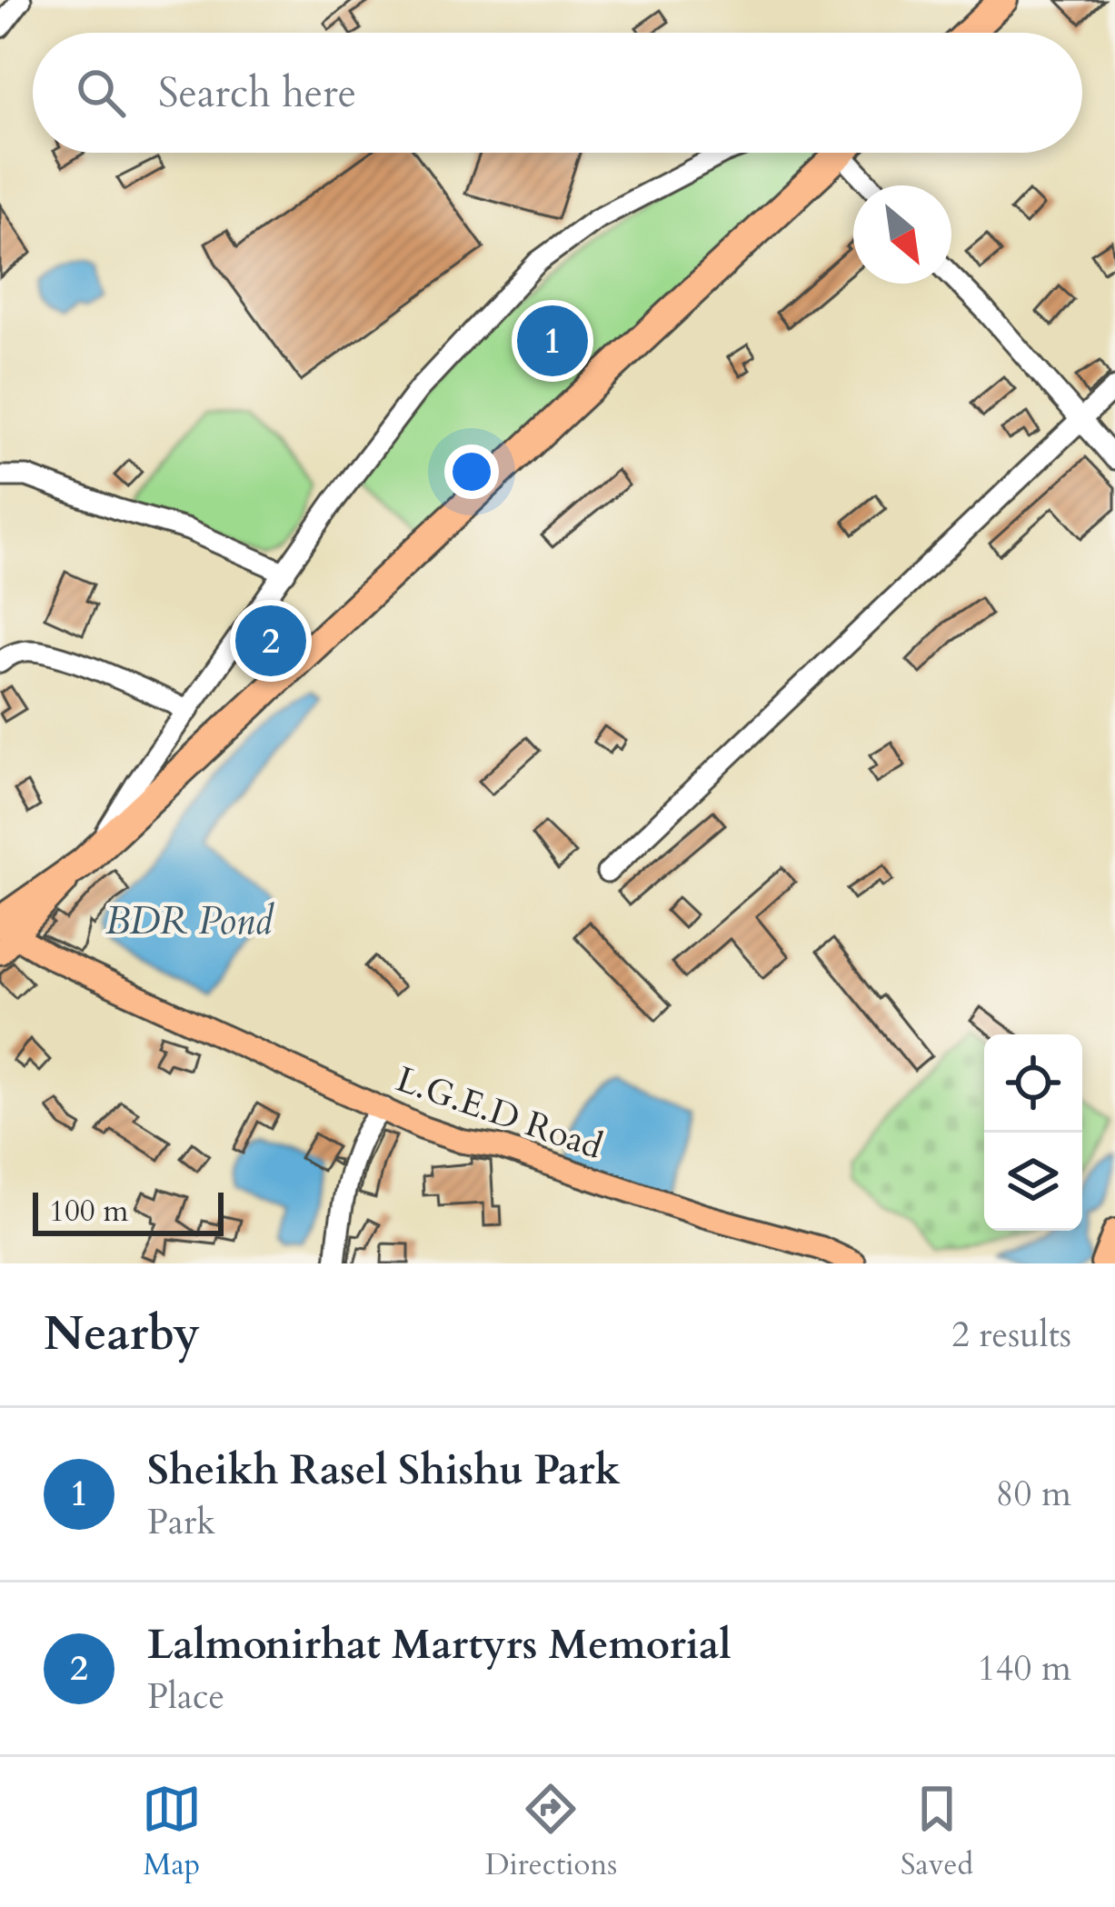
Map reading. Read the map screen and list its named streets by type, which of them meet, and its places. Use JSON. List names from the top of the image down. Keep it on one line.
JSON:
{"streets":{"main road":["L.G.E.D Road"]},"water":["BDR Pond"],"scale_bar":"100 m","north":"bottom right","page":{"search":"Search here","pins":["1","2"],"scale":"100 m","heading":["Nearby","2 results"],"list":[{"mark":"1","name":"Sheikh Rasel Shishu Park","note":"Park","value":"80 m"},{"mark":"2","name":"Lalmonirhat Martyrs Memorial","note":"Place","value":"140 m"}],"nav":["Map","Directions","Saved"]}}
